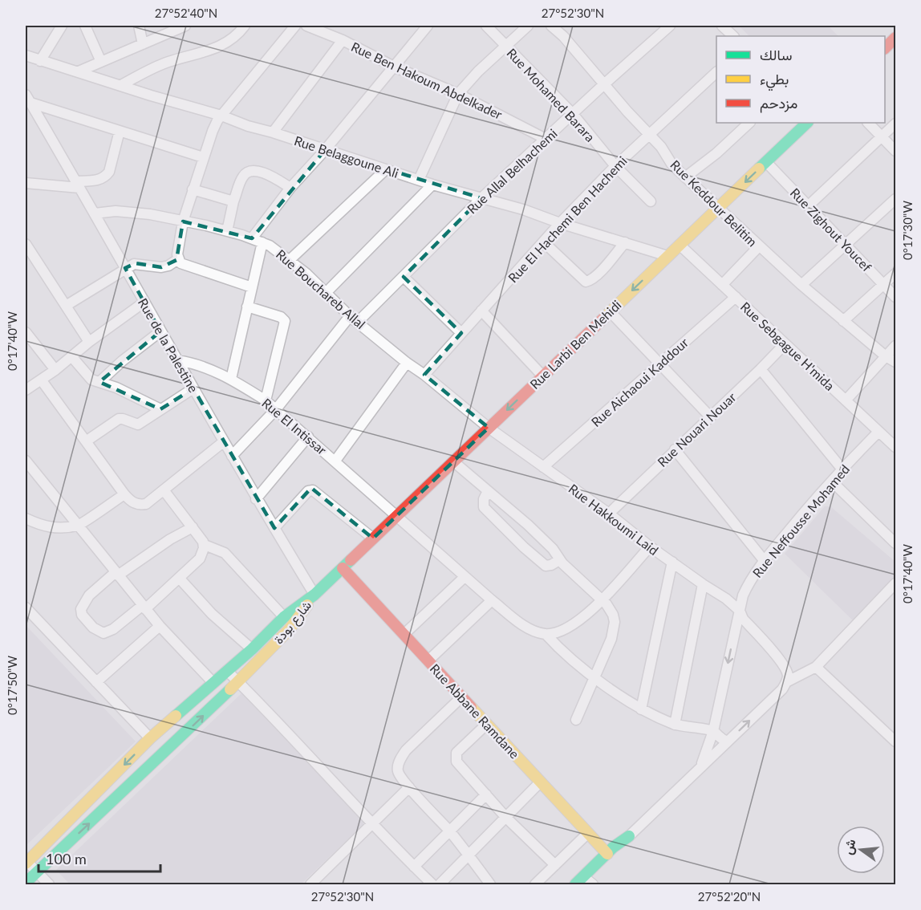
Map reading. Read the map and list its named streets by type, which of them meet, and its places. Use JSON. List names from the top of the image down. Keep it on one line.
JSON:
{"streets":{"street":["Rue Ben Hakoum Abdelkader","Rue Mohamed Barara","Rue Belaggoune Ali","Rue Allal Belhachemi","Rue Keddour Belitim","Rue El Hachemi Ben Hachemi","Rue Zighout Youcef","Rue Bouchareb Allal","Rue Larbi Ben Mehidi","Rue de la Palestine","Rue Sebgague H'mida","Rue Aichaoui Kaddour","Rue El Intissar","Rue Nouari Nouar","Rue Hakkoumi Laid","Rue Neffousse Mohamed","شارع بودة","Rue Abbane Ramdane"]},"crossings":[["Rue Ben Hakoum Abdelkader","Rue Allal Belhachemi"],["Rue Mohamed Barara","Rue Allal Belhachemi"],["Rue Mohamed Barara","Rue El Hachemi Ben Hachemi"],["Rue Belaggoune Ali","Rue Allal Belhachemi"],["Rue Belaggoune Ali","Rue El Hachemi Ben Hachemi"],["Rue Belaggoune Ali","Rue Larbi Ben Mehidi"],["Rue Allal Belhachemi","Rue Keddour Belitim"],["Rue Allal Belhachemi","Rue Bouchareb Allal"],["Rue Allal Belhachemi","Rue de la Palestine"],["Rue Allal Belhachemi","Rue El Intissar"],["Rue Keddour Belitim","Rue El Hachemi Ben Hachemi"],["Rue Keddour Belitim","Rue Larbi Ben Mehidi"],["Rue El Hachemi Ben Hachemi","Rue Bouchareb Allal"],["Rue Zighout Youcef","Rue Larbi Ben Mehidi"],["Rue Bouchareb Allal","Rue Larbi Ben Mehidi"],["Rue Bouchareb Allal","Rue de la Palestine"],["Rue Bouchareb Allal","Rue Hakkoumi Laid"],["Rue Larbi Ben Mehidi","Rue de la Palestine"],["Rue Larbi Ben Mehidi","Rue Sebgague H'mida"],["Rue Larbi Ben Mehidi","Rue El Intissar"],["Rue Larbi Ben Mehidi","Rue Hakkoumi Laid"],["Rue Larbi Ben Mehidi","شارع بودة"],["Rue Larbi Ben Mehidi","Rue Abbane Ramdane"],["Rue de la Palestine","Rue El Intissar"],["Rue de la Palestine","شارع بودة"],["Rue Sebgague H'mida","Rue Aichaoui Kaddour"],["Rue Sebgague H'mida","Rue Nouari Nouar"],["Rue Sebgague H'mida","Rue Neffousse Mohamed"],["Rue Aichaoui Kaddour","Rue Hakkoumi Laid"],["Rue Nouari Nouar","Rue Hakkoumi Laid"],["Rue Hakkoumi Laid","Rue Neffousse Mohamed"]],"legend":["سالك","بطيء","مزدحم"],"scale_bar":"100 m","north":"left","coordinates":["27°52'40\"N","27°52'30\"N","0°17'30\"W","0°17'40\"W","0°17'50\"W","27°52'20\"N"]}
